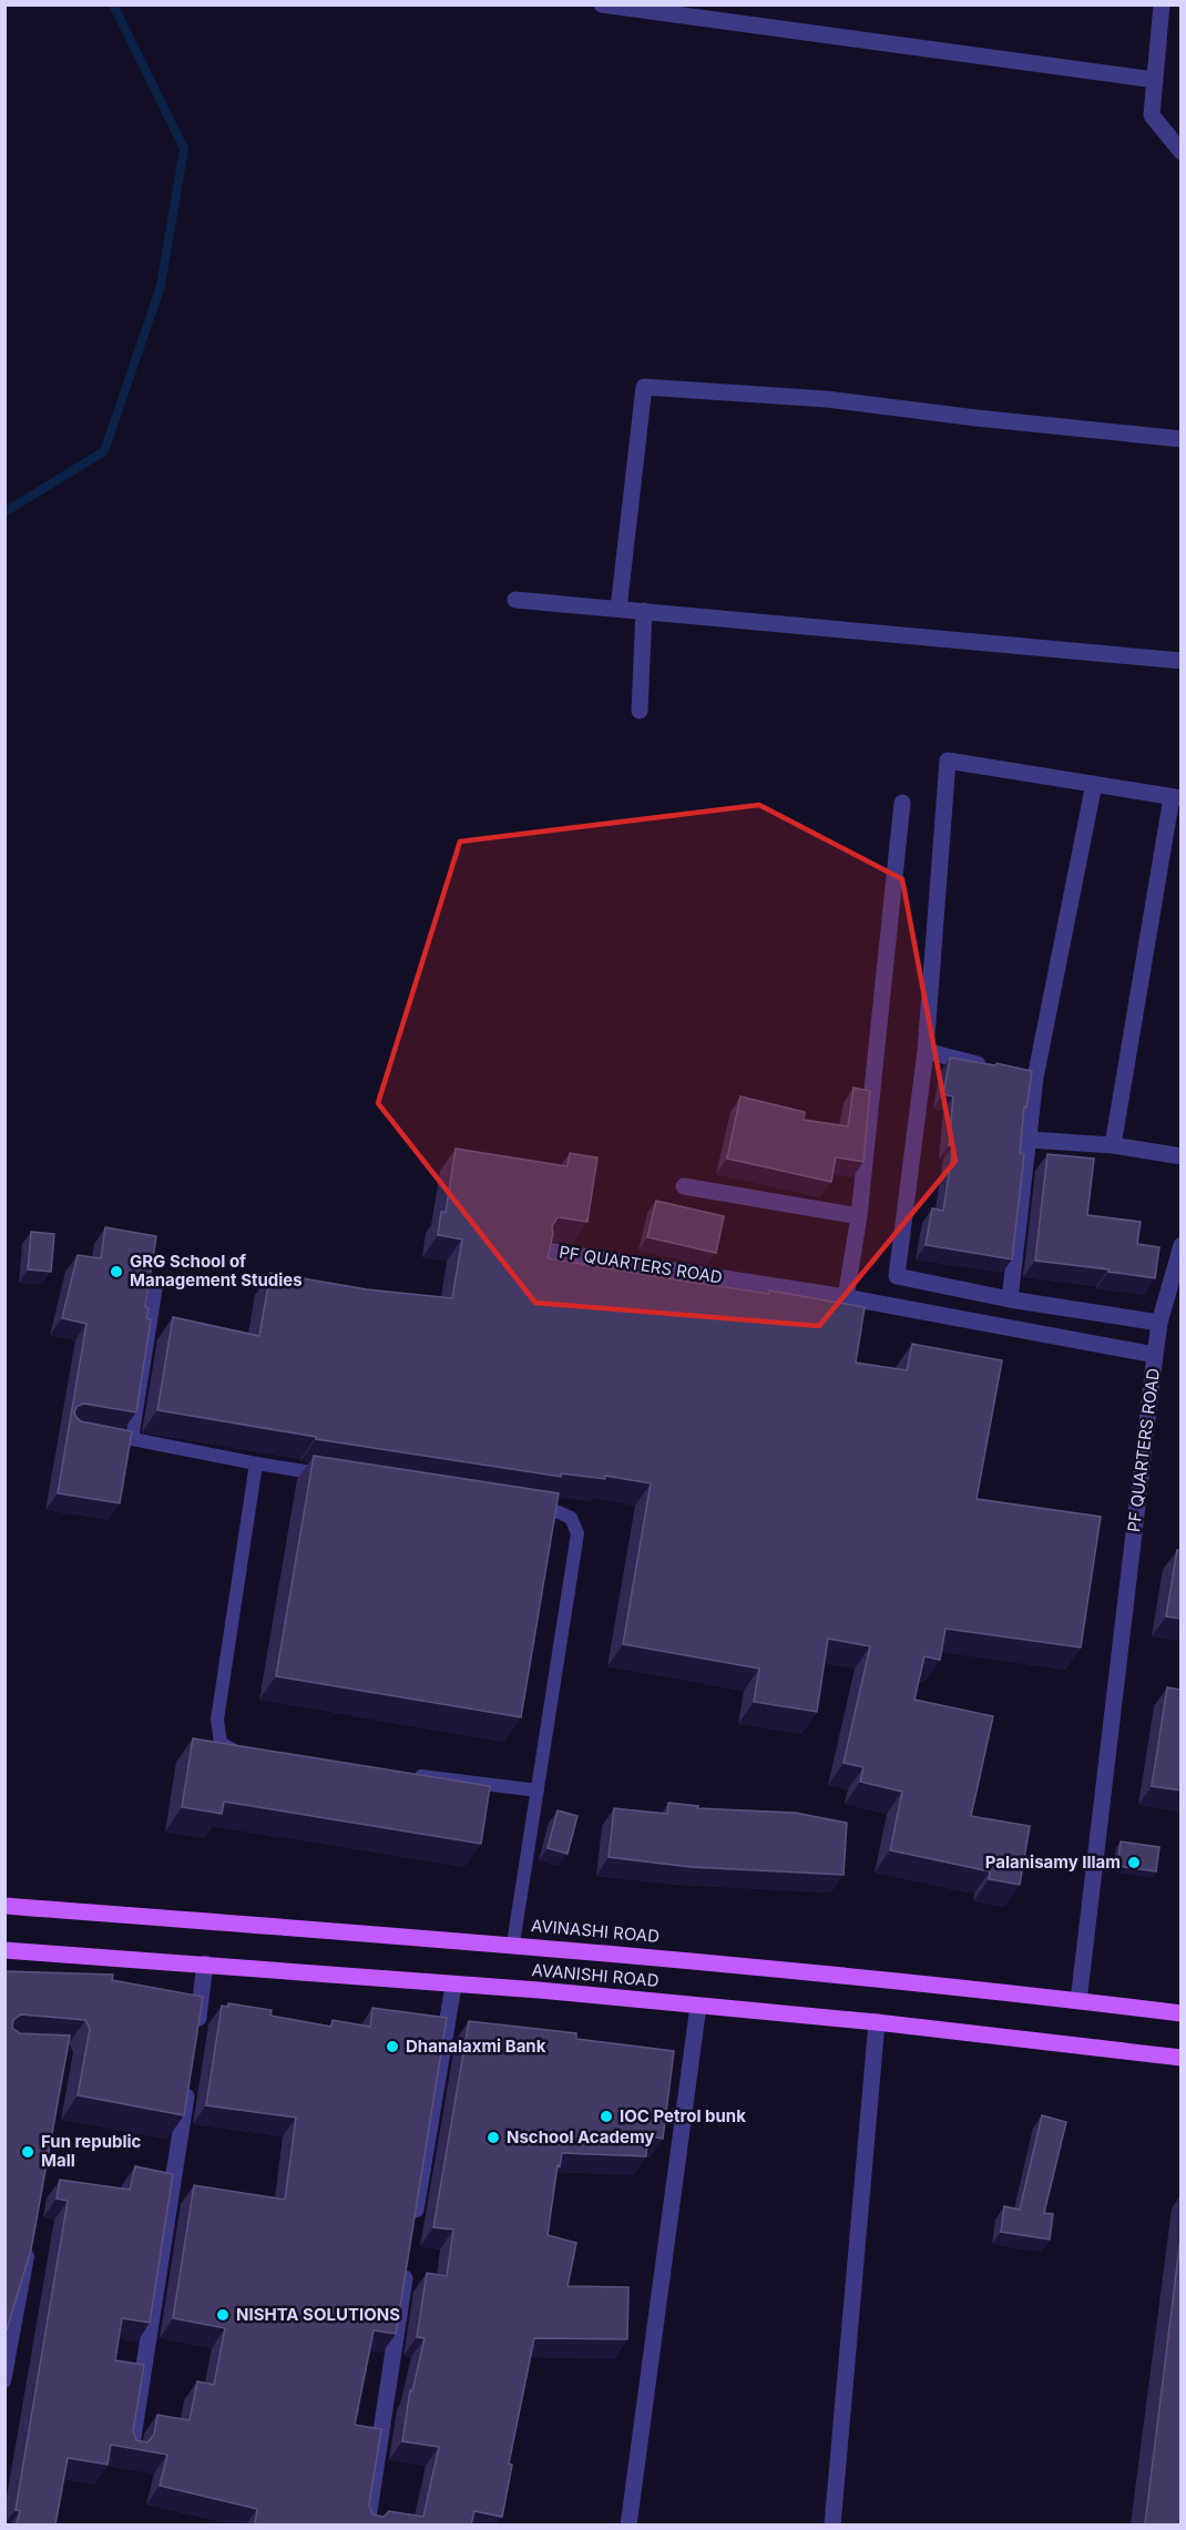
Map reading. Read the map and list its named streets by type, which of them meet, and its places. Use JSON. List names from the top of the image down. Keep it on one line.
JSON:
{"streets":{"main road":["AVINASHI ROAD","AVANISHI ROAD"],"street":["PF QUARTERS ROAD"]},"crossings":[["PF QUARTERS ROAD","AVINASHI ROAD"]],"places":["GRG School of Management Studies","Palanisamy Illam","Dhanalaxmi Bank","IOC Petrol bunk","Nschool Academy","Fun republic Mall","NISHTA SOLUTIONS"]}
